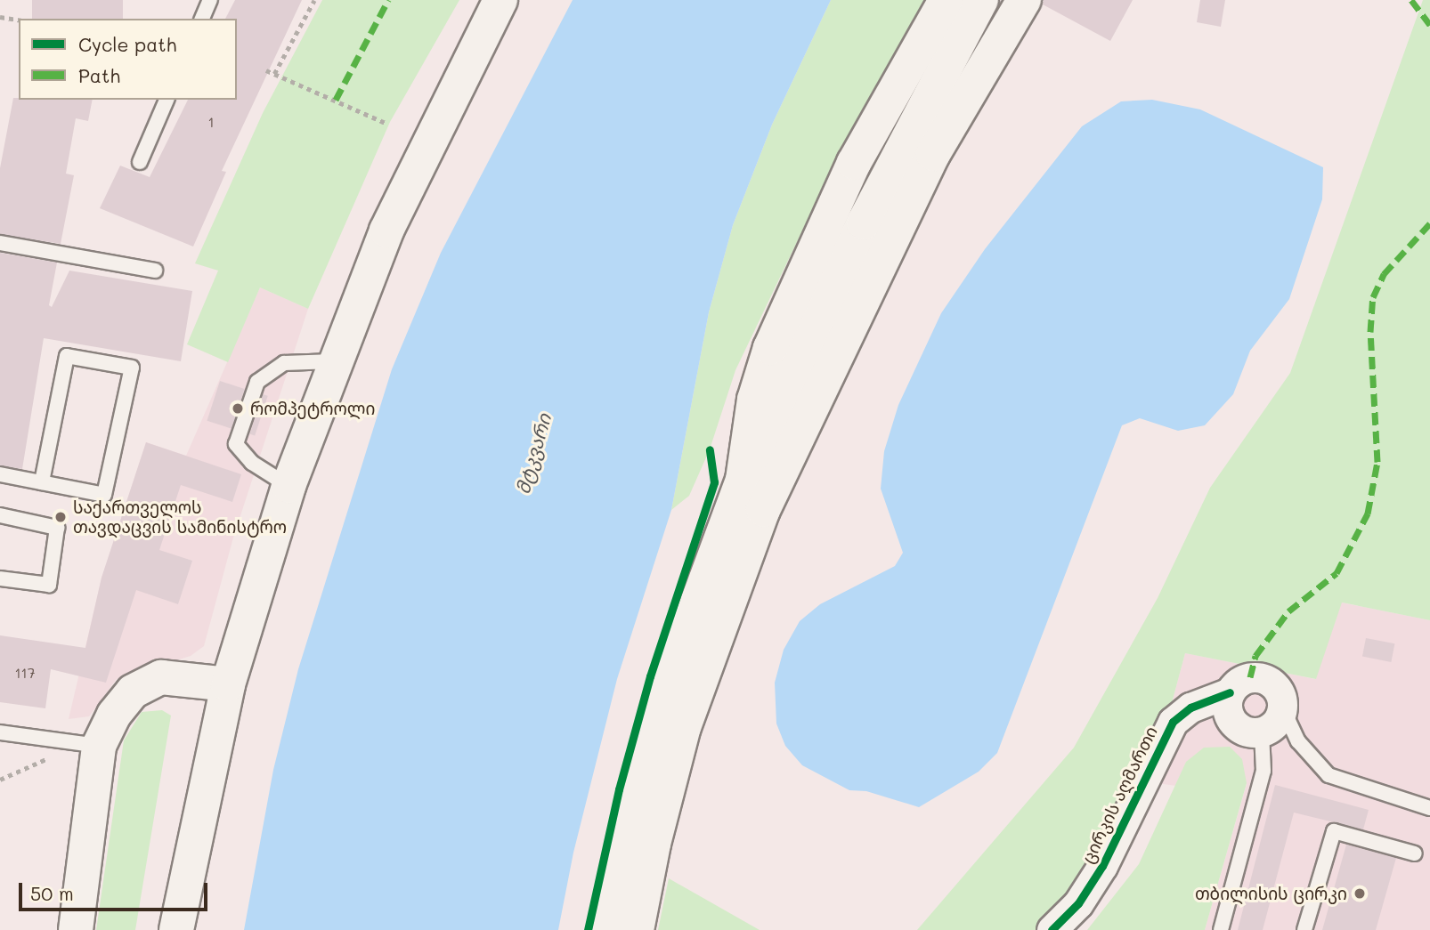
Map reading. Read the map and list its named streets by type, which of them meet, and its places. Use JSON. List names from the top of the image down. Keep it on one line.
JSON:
{"streets":{"street":["ცირკის აღმართი"]},"water":["მტკვარი"],"places":["რომპეტროლი","საქართველოს თავდაცვის სამინისტრო","თბილისის ცირკი"],"house_numbers":["1","117"],"legend":["Cycle path","Path"],"scale_bar":"50 m"}
